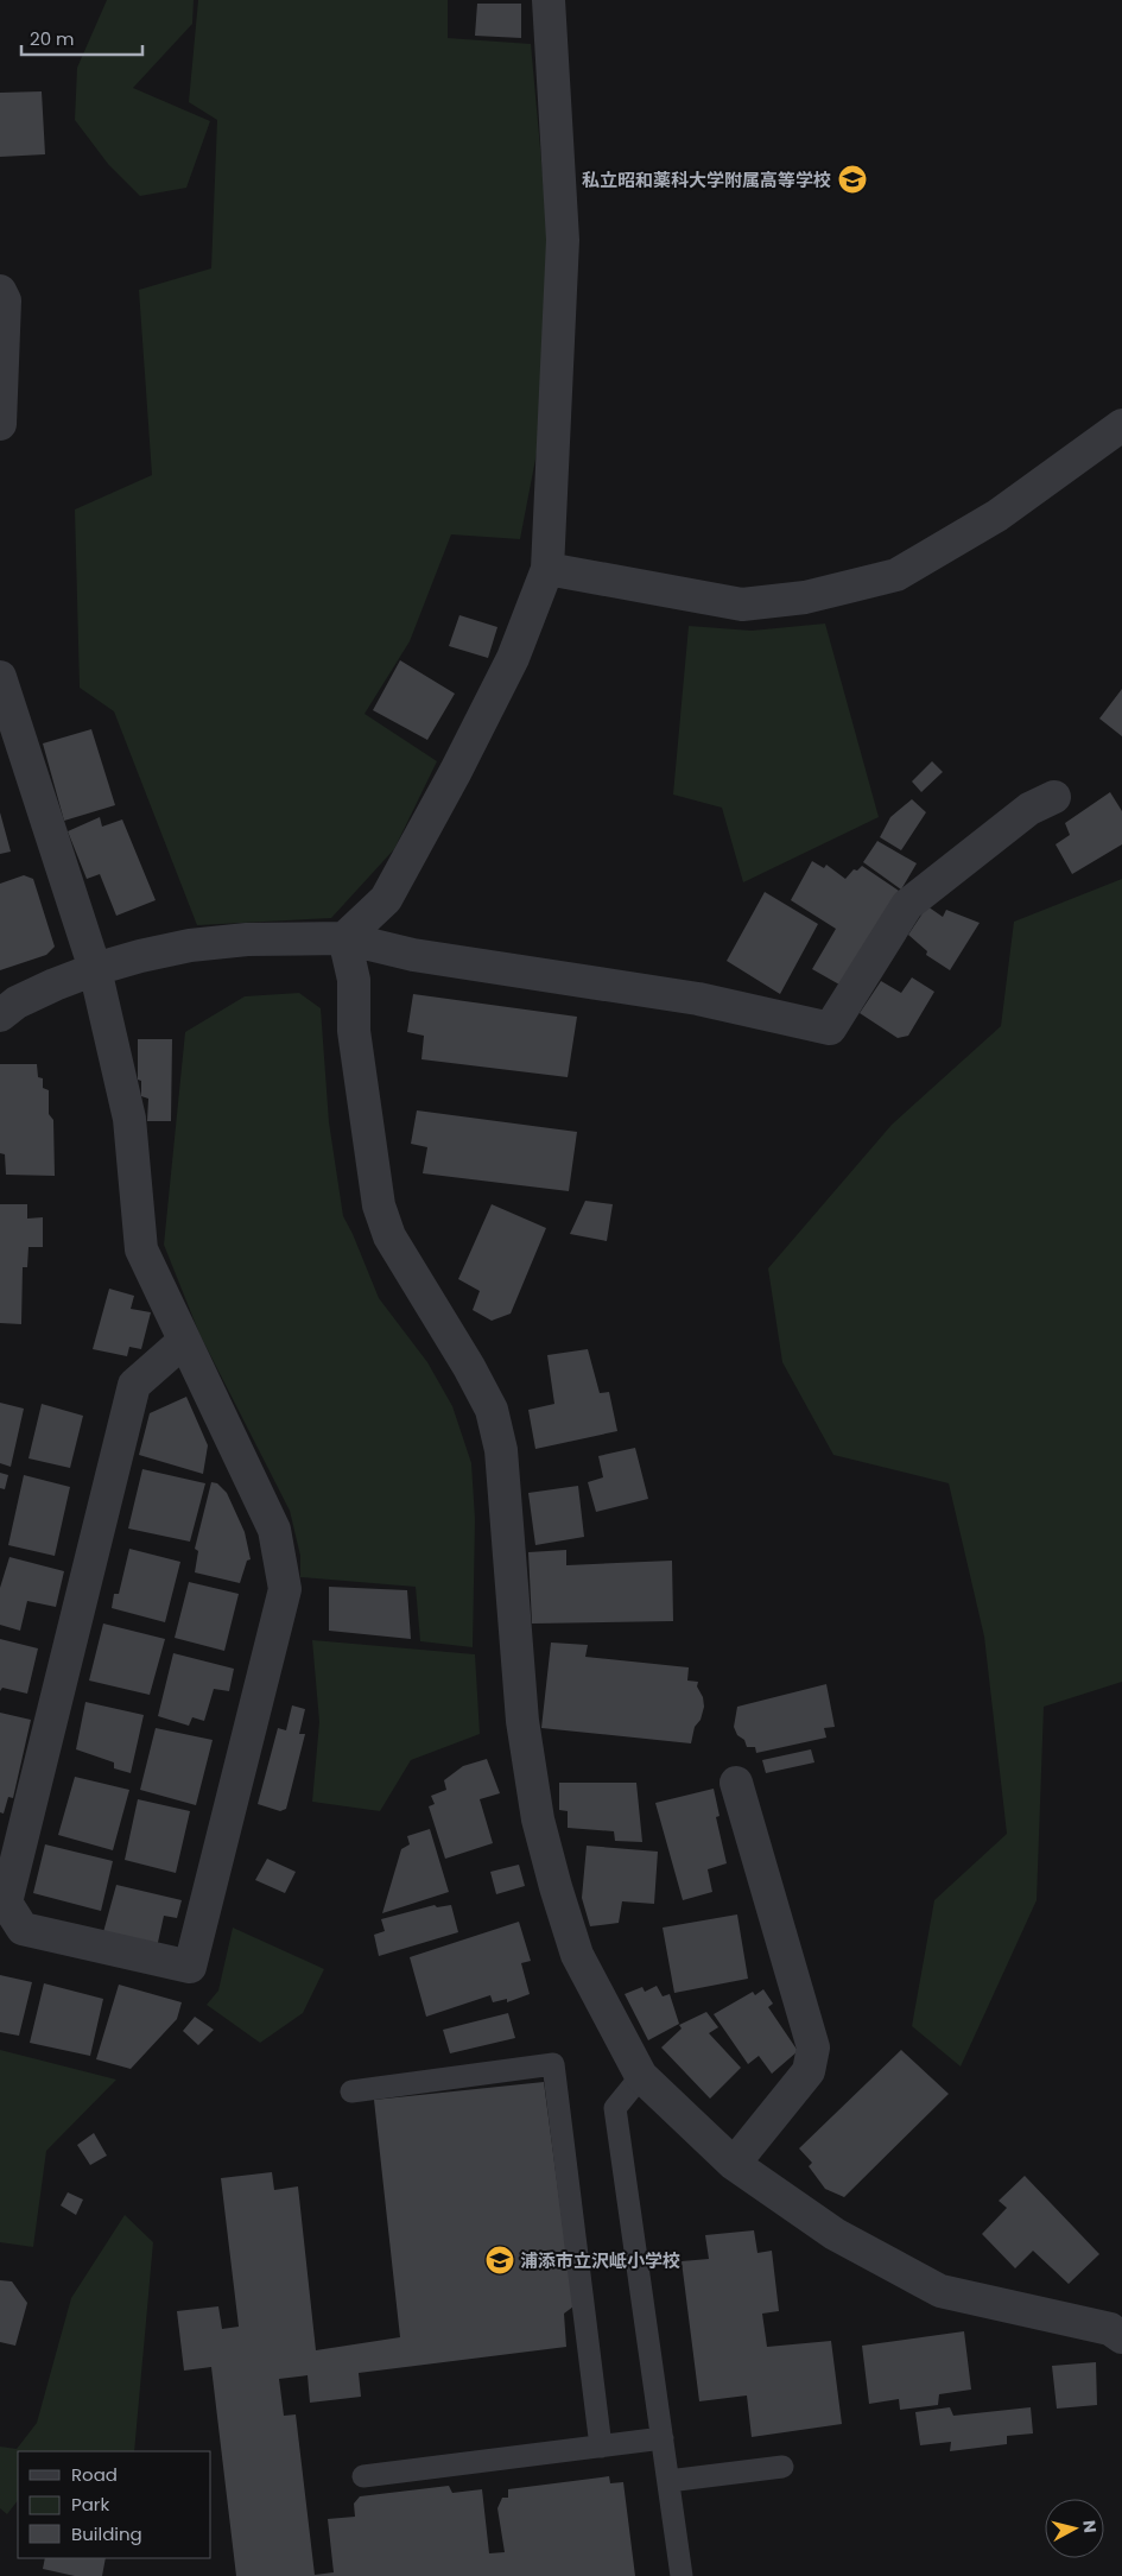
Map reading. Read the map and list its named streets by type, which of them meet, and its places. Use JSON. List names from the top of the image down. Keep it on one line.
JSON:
{"places":{"school or university":["私立昭和薬科大学附属高等学校","浦添市立沢岻小学校"]},"legend":["Road","Park","Building"],"scale_bar":"20 m","north":"right"}
